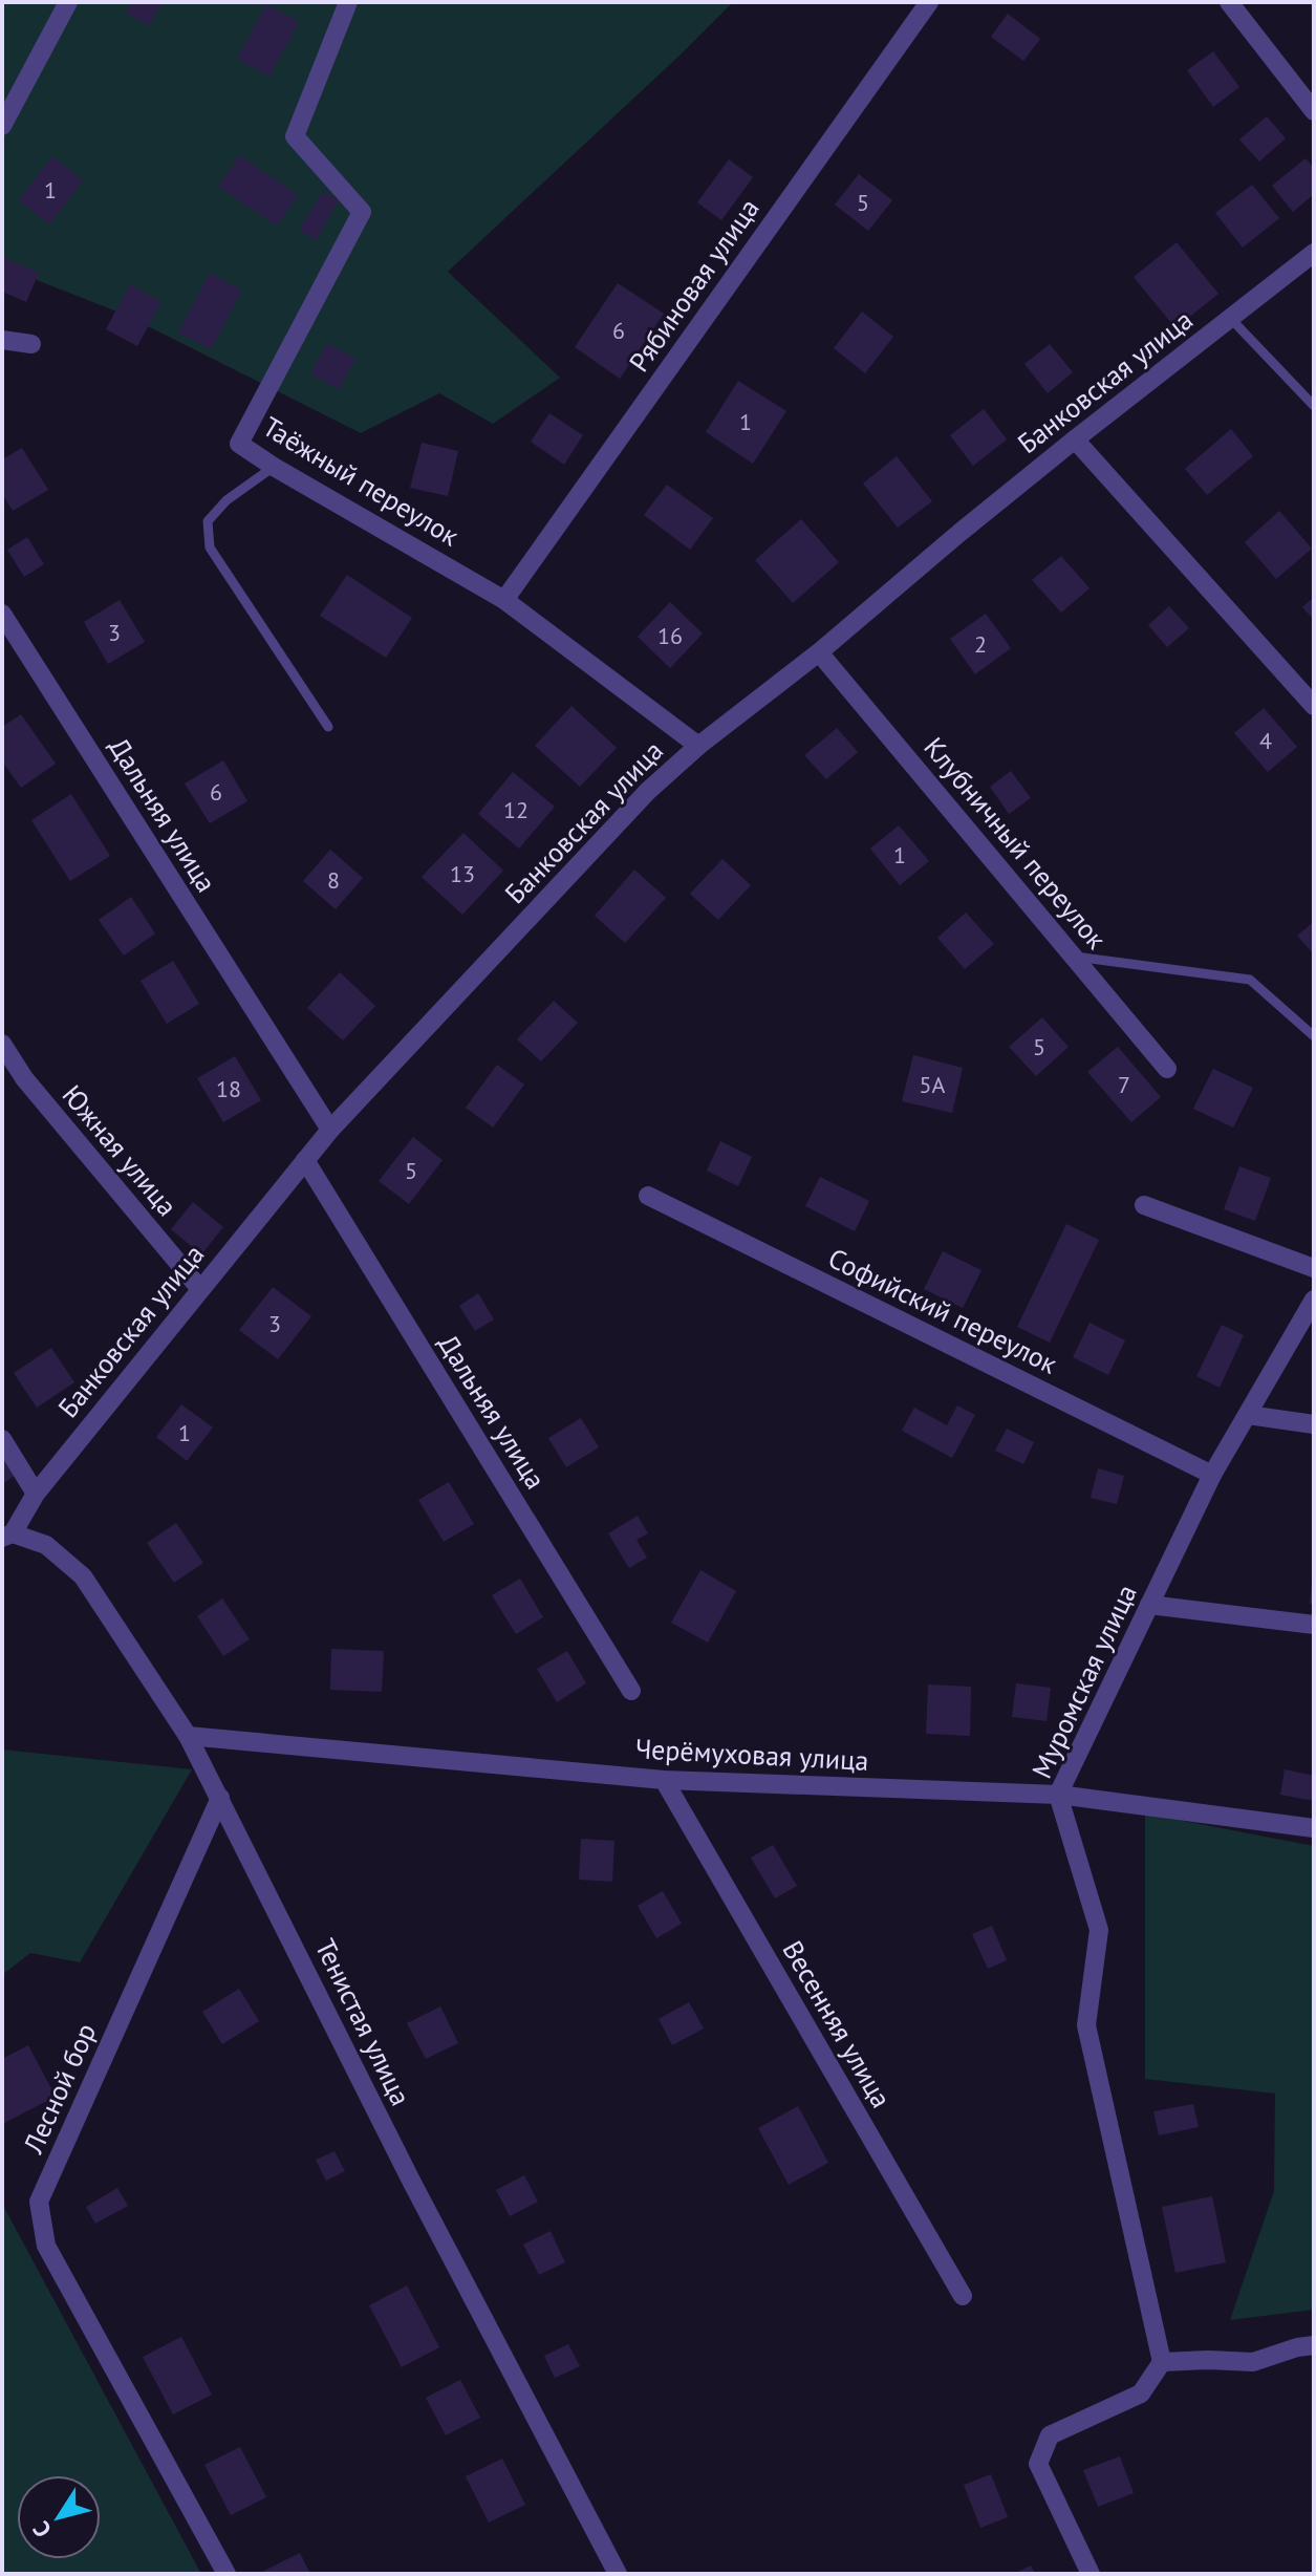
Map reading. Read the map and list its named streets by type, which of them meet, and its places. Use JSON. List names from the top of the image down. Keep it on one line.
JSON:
{"streets":{"street":["Рябиновая улица","Банковская улица","Таёжный переулок","Дальняя улица","Клубничный переулок","Южная улица","Софийский переулок","Муромская улица","Черёмуховая улица","Тенистая улица","Весенняя улица","Лесной бор"]},"crossings":[["Рябиновая улица","Таёжный переулок"],["Банковская улица","Таёжный переулок"],["Банковская улица","Дальняя улица"],["Банковская улица","Клубничный переулок"],["Банковская улица","Южная улица"],["Банковская улица","Тенистая улица"],["Софийский переулок","Муромская улица"],["Муромская улица","Черёмуховая улица"],["Черёмуховая улица","Тенистая улица"],["Черёмуховая улица","Весенняя улица"],["Тенистая улица","Лесной бор"]],"house_numbers":["1","5","6","1","3","16","2","4","6","12","1","13","8","5","5А","7","18","5","3","1"],"north":"bottom left"}
